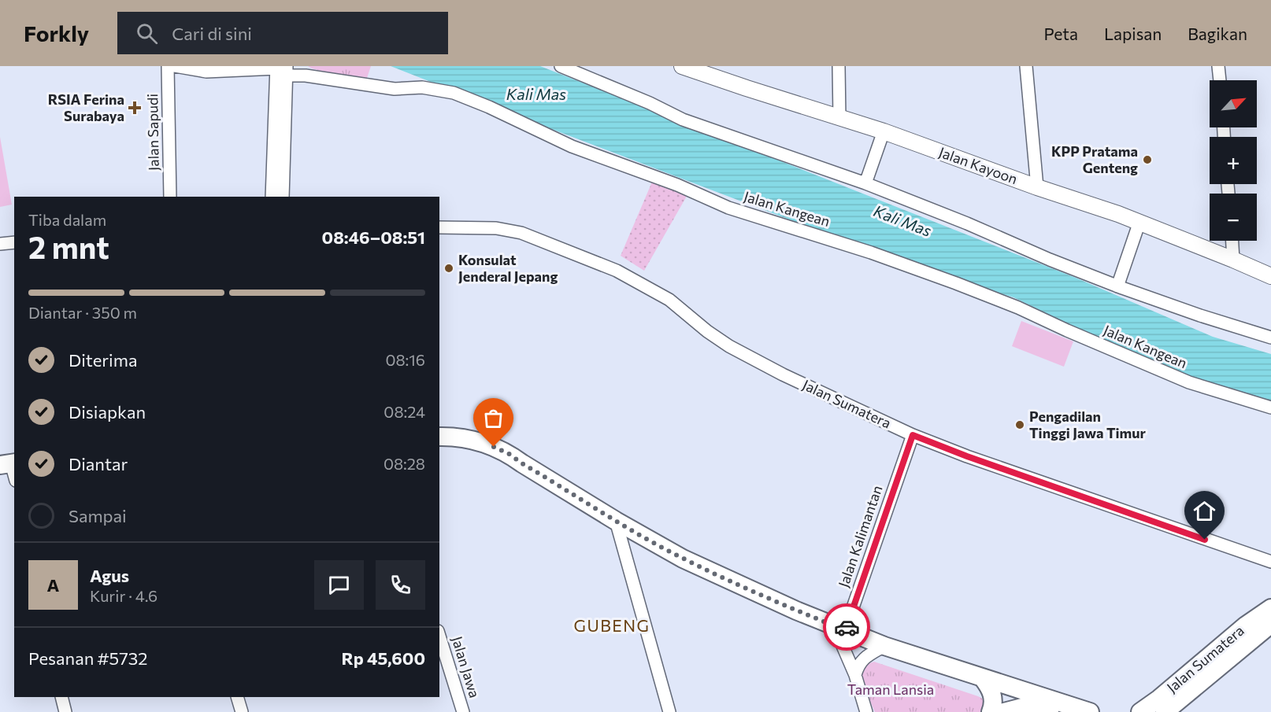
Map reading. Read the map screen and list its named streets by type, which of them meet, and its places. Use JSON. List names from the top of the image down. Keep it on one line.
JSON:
{"streets":{"highway":["Jalan Sumatera"],"main road":["Jalan Kayoon"],"street":["Jalan Sapudi","Jalan Kangean","Jalan Kalimantan","Jalan Jawa"]},"crossings":[["Jalan Sumatera","Jalan Kalimantan"]],"districts":["GUBENG"],"water":["Kali Mas"],"parks":["Taman Lansia"],"places":{"health":["RSIA Ferina Surabaya"],"other":["KPP Pratama Genteng","Konsulat Jenderal Jepang","Pengadilan Tinggi Jawa Timur"]},"north":"top right","page":{"header":"Forkly","search":"Cari di sini","nav":["Peta","Lapisan","Bagikan"],"map_buttons":["+","−"],"heading":["2 mnt","Tiba dalam","08:46–08:51"],"panel":["Agus","Kurir · 4.6","Pesanan #5732","Rp 45,600"],"bar":"Diantar · 350 m","list":[["Diterima","08:16"],["Disiapkan","08:24"],["Diantar","08:28"],"Sampai"],"round":"A"}}
